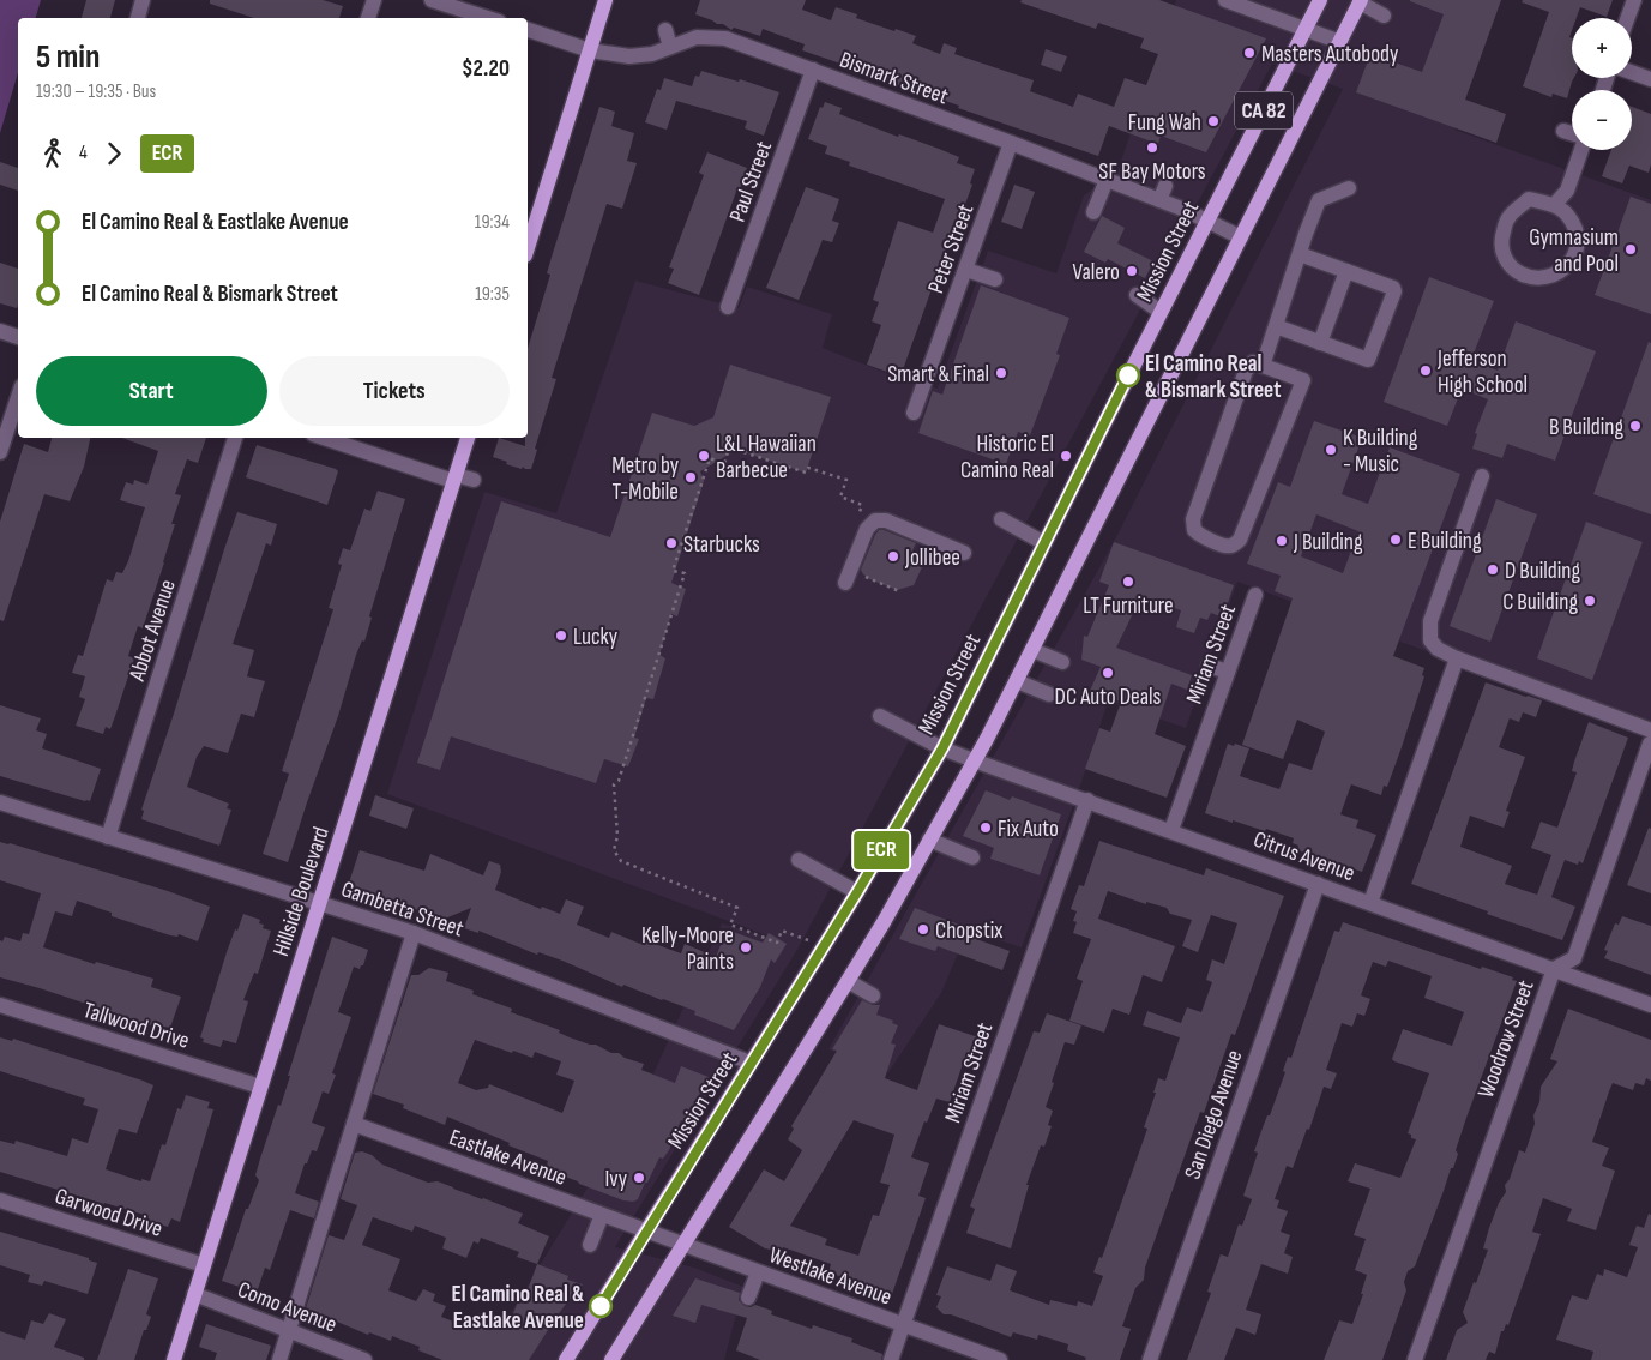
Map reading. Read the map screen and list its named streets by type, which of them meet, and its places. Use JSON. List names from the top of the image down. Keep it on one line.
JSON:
{"streets":{"main road":["CA 82","Mission Street","Hillside Boulevard"],"street":["Bismark Street","Paul Street","Peter Street","Abbot Avenue","Miriam Street","Citrus Avenue","Gambetta Street","Tallwood Drive","Woodrow Street","San Diego Avenue","Eastlake Avenue","Garwood Drive","Westlake Avenue","Como Avenue"]},"crossings":[["Bismark Street","CA 82"],["Bismark Street","Paul Street"],["Bismark Street","Peter Street"],["Bismark Street","Mission Street"],["CA 82","Citrus Avenue"],["CA 82","Westlake Avenue"],["Mission Street","Citrus Avenue"],["Mission Street","Gambetta Street"],["Mission Street","Eastlake Avenue"],["Mission Street","Westlake Avenue"],["Abbot Avenue","Gambetta Street"],["Miriam Street","Citrus Avenue"],["Miriam Street","Westlake Avenue"],["Citrus Avenue","Woodrow Street"],["Citrus Avenue","San Diego Avenue"],["Hillside Boulevard","Gambetta Street"],["Hillside Boulevard","Tallwood Drive"],["Hillside Boulevard","Garwood Drive"],["Hillside Boulevard","Como Avenue"],["Eastlake Avenue","Westlake Avenue"]],"places":["Masters Autobody","Fung Wah","SF Bay Motors","Gymnasium and Pool","Valero","Jefferson High School","Smart & Final","El Camino Real & Bismark Street","B Building","K Building - Music","L&L Hawaiian Barbecue","Historic El Camino Real","Metro by T-Mobile","E Building","J Building","Starbucks","Jollibee","D Building","LT Furniture","C Building","Lucky","DC Auto Deals","Fix Auto","Chopstix","Kelly-Moore Paints","Ivy","El Camino Real & Eastlake Avenue"],"lines":["bus line ECR"],"page":{"on_map":"ECR","map_buttons":["+","−"],"heading":["5 min","19:30 – 19:35 · Bus","$2.20"],"legs":["4","ECR"],"list":[{"name":"El Camino Real & Eastlake Avenue","value":"19:34"},{"name":"El Camino Real & Bismark Street","value":"19:35"}],"buttons":["Start","Tickets"]}}
